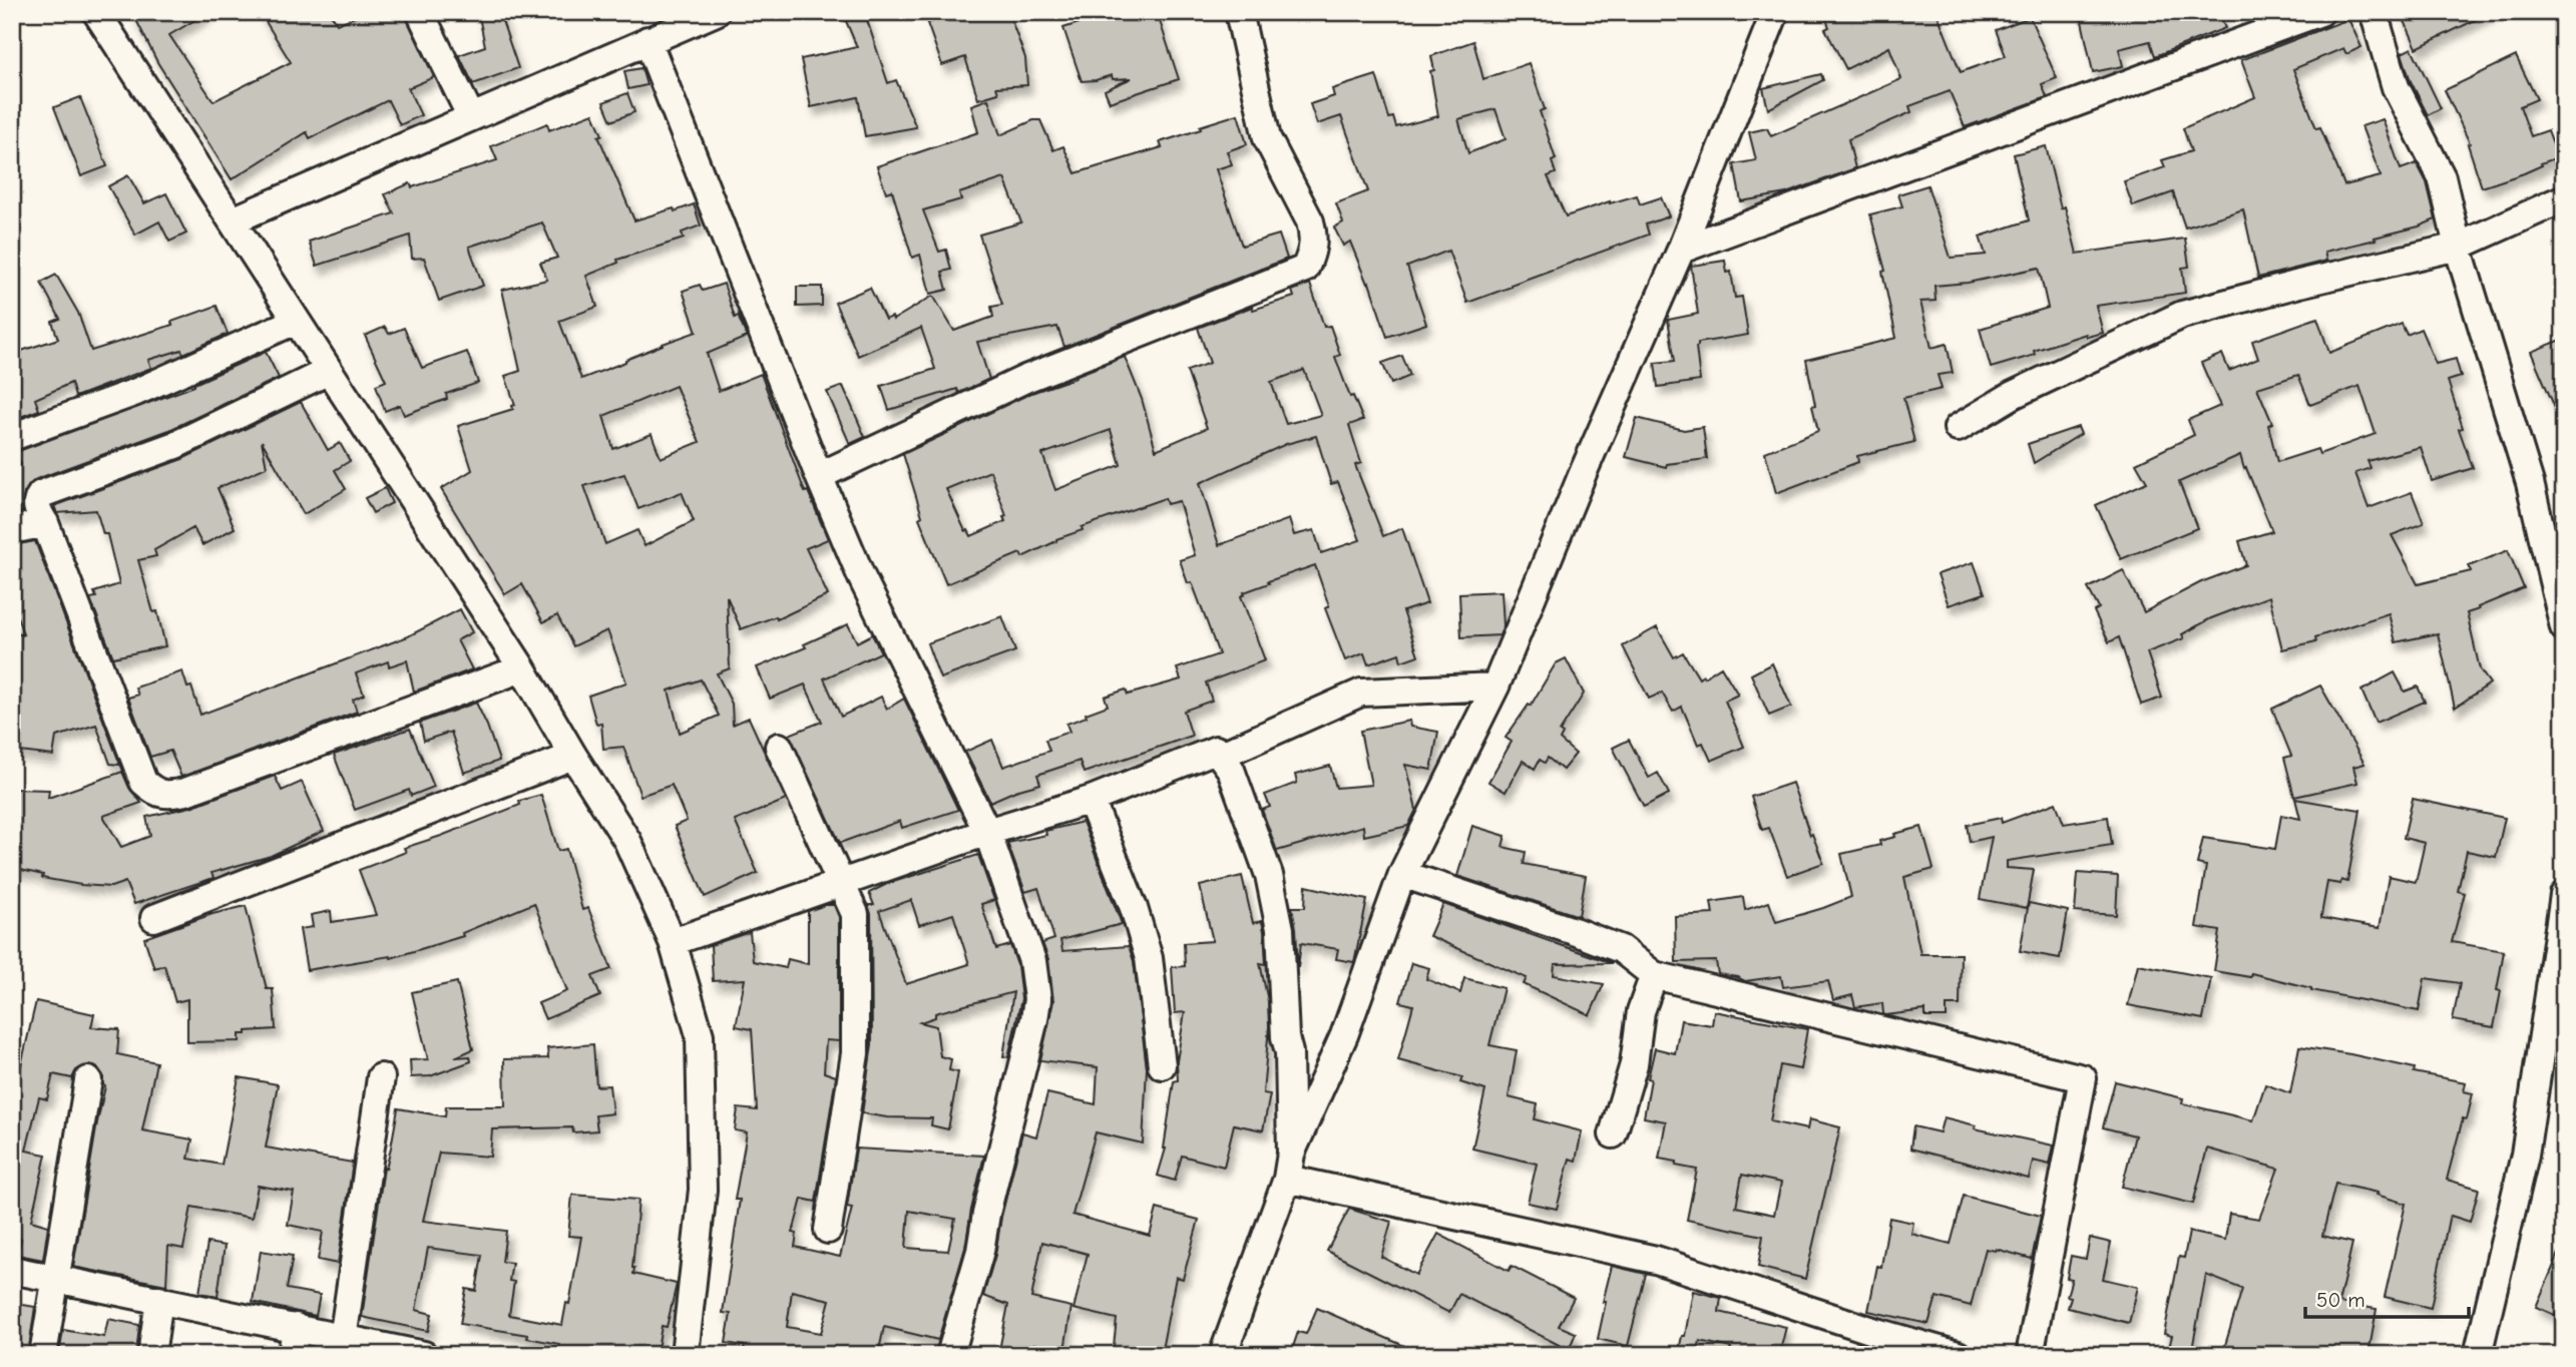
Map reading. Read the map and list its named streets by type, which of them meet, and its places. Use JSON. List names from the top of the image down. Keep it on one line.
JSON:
{"scale_bar":"50 m"}
